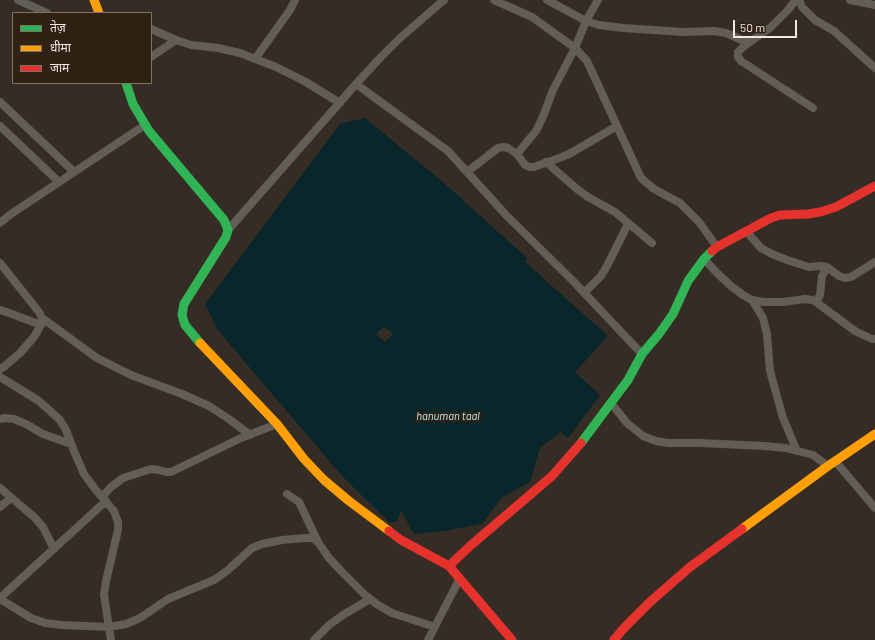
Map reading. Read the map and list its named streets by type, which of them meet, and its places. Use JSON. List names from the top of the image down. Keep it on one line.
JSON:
{"water":["hanuman taal"],"legend":["तेज़","धीमा","जाम"],"scale_bar":"50 m"}
